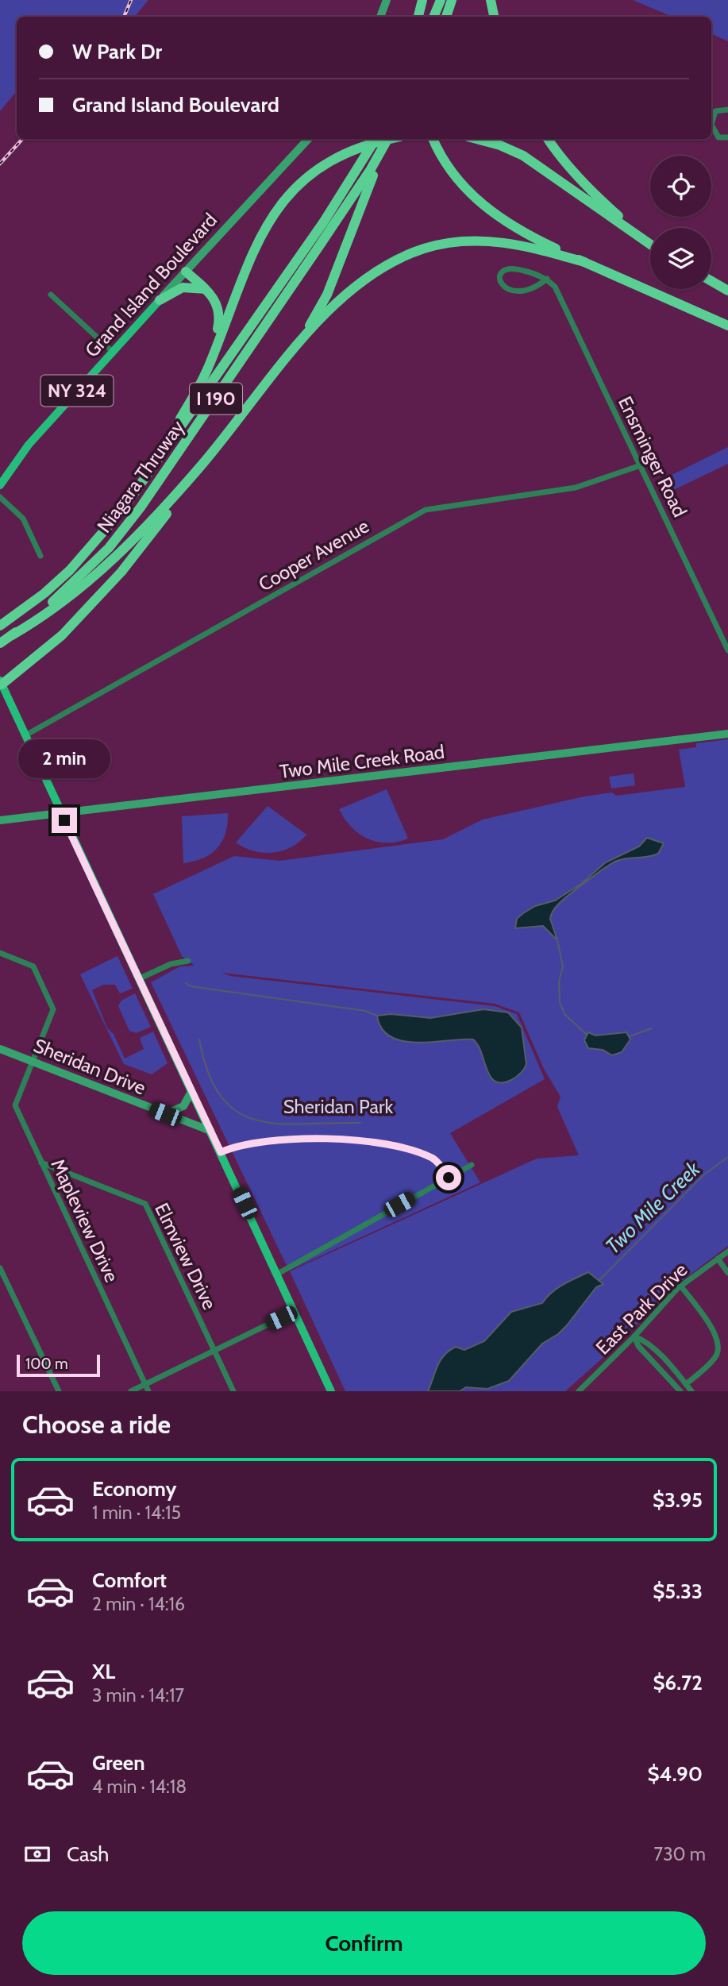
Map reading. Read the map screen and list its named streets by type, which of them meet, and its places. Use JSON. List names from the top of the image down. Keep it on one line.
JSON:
{"streets":{"highway":["I 190","Niagara Thruway"],"main road":["Grand Island Boulevard","NY 324"],"street":["Ensminger Road","Cooper Avenue","Two Mile Creek Road","Sheridan Drive","Mapleview Drive","Elmview Drive","East Park Drive"]},"crossings":[["Ensminger Road","Cooper Avenue"],["Sheridan Drive","Mapleview Drive"],["Mapleview Drive","Elmview Drive"]],"water":["Two Mile Creek"],"parks":["Sheridan Park"],"scale_bar":"100 m","page":{"banner":["W Park Dr","Grand Island Boulevard"],"bubble":"2 min","scale":"100 m","heading":"Choose a ride","list":[{"name":"Economy","note":"1 min · 14:15","value":"$3.95"},{"name":"Comfort","note":"2 min · 14:16","value":"$5.33"},{"name":"XL","note":"3 min · 14:17","value":"$6.72"},{"name":"Green","note":"4 min · 14:18","value":"$4.90"}],"pay":["Cash","730 m"],"buttons":"Confirm"}}
